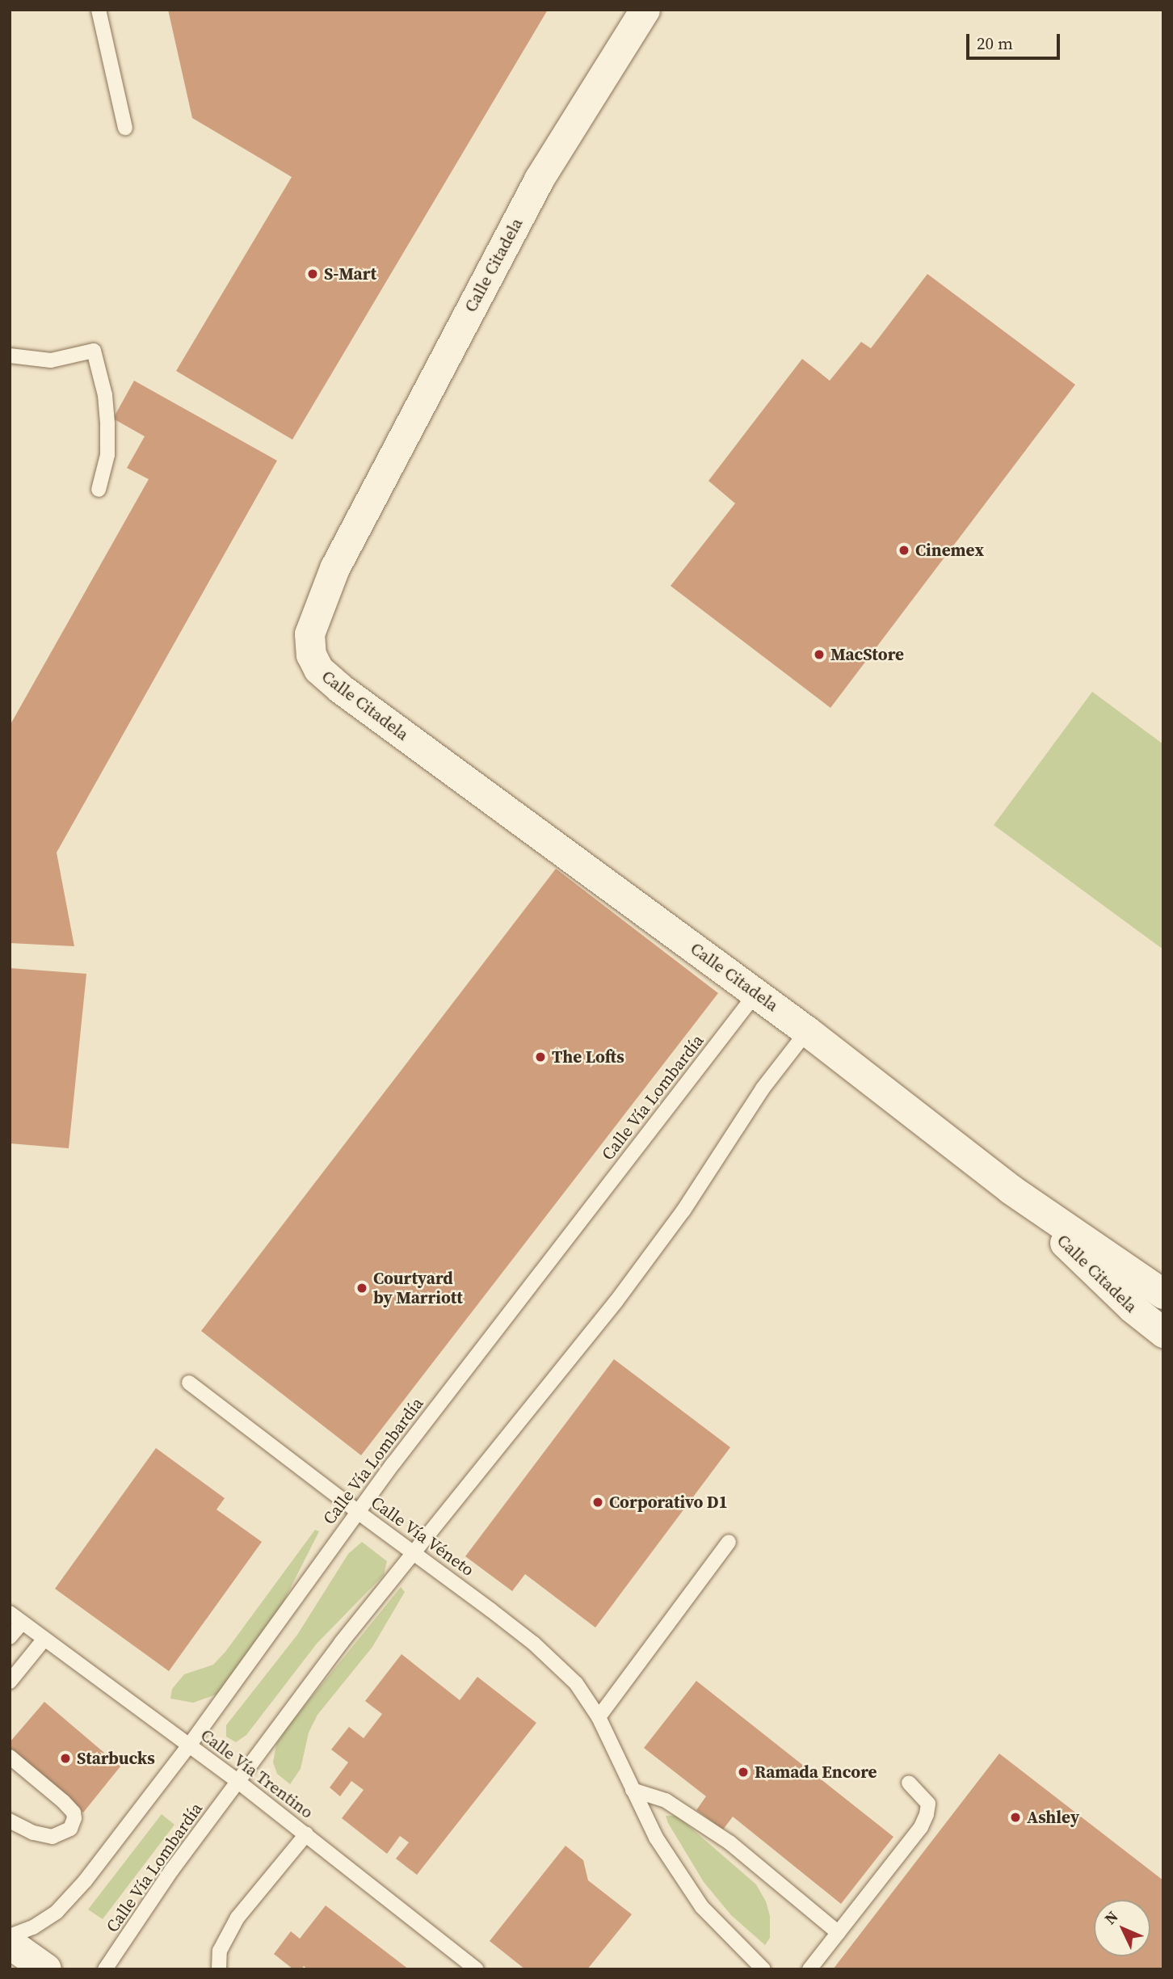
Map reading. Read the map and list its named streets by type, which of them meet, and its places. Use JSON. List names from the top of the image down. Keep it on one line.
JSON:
{"streets":{"street":["Calle Citadela"],"lane":["Calle Vía Lombardía","Calle Vía Véneto","Calle Vía Trentino"]},"crossings":[["Calle Citadela","Calle Vía Lombardía"],["Calle Vía Lombardía","Calle Vía Véneto"],["Calle Vía Lombardía","Calle Vía Trentino"]],"places":["S-Mart","Cinemex","MacStore","The Lofts","Courtyard by Marriott","Corporativo D1","Starbucks","Ramada Encore","Ashley"],"scale_bar":"20 m","north":"top left"}
